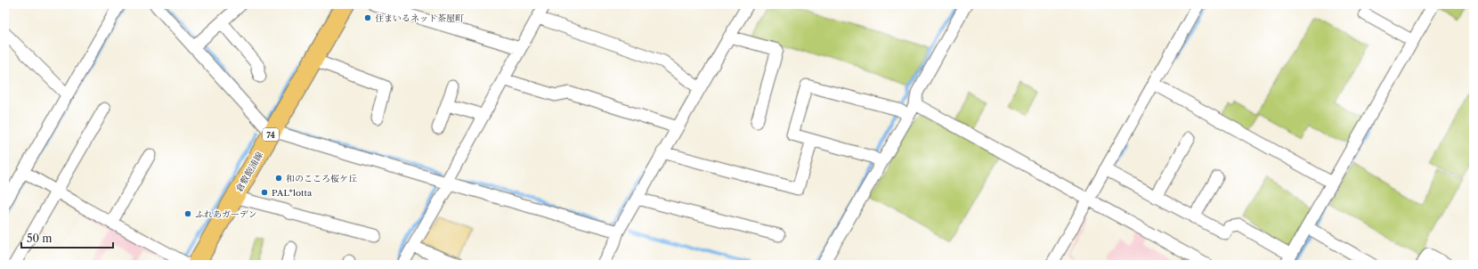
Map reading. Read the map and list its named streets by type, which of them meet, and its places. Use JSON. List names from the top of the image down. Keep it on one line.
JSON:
{"streets":{"main road":["74","倉敷飽浦線"]},"places":["住まいるネット茶屋町","和のこころ桜ケ丘","PAL*lotta","ふれあガーデン"],"scale_bar":"50 m"}
